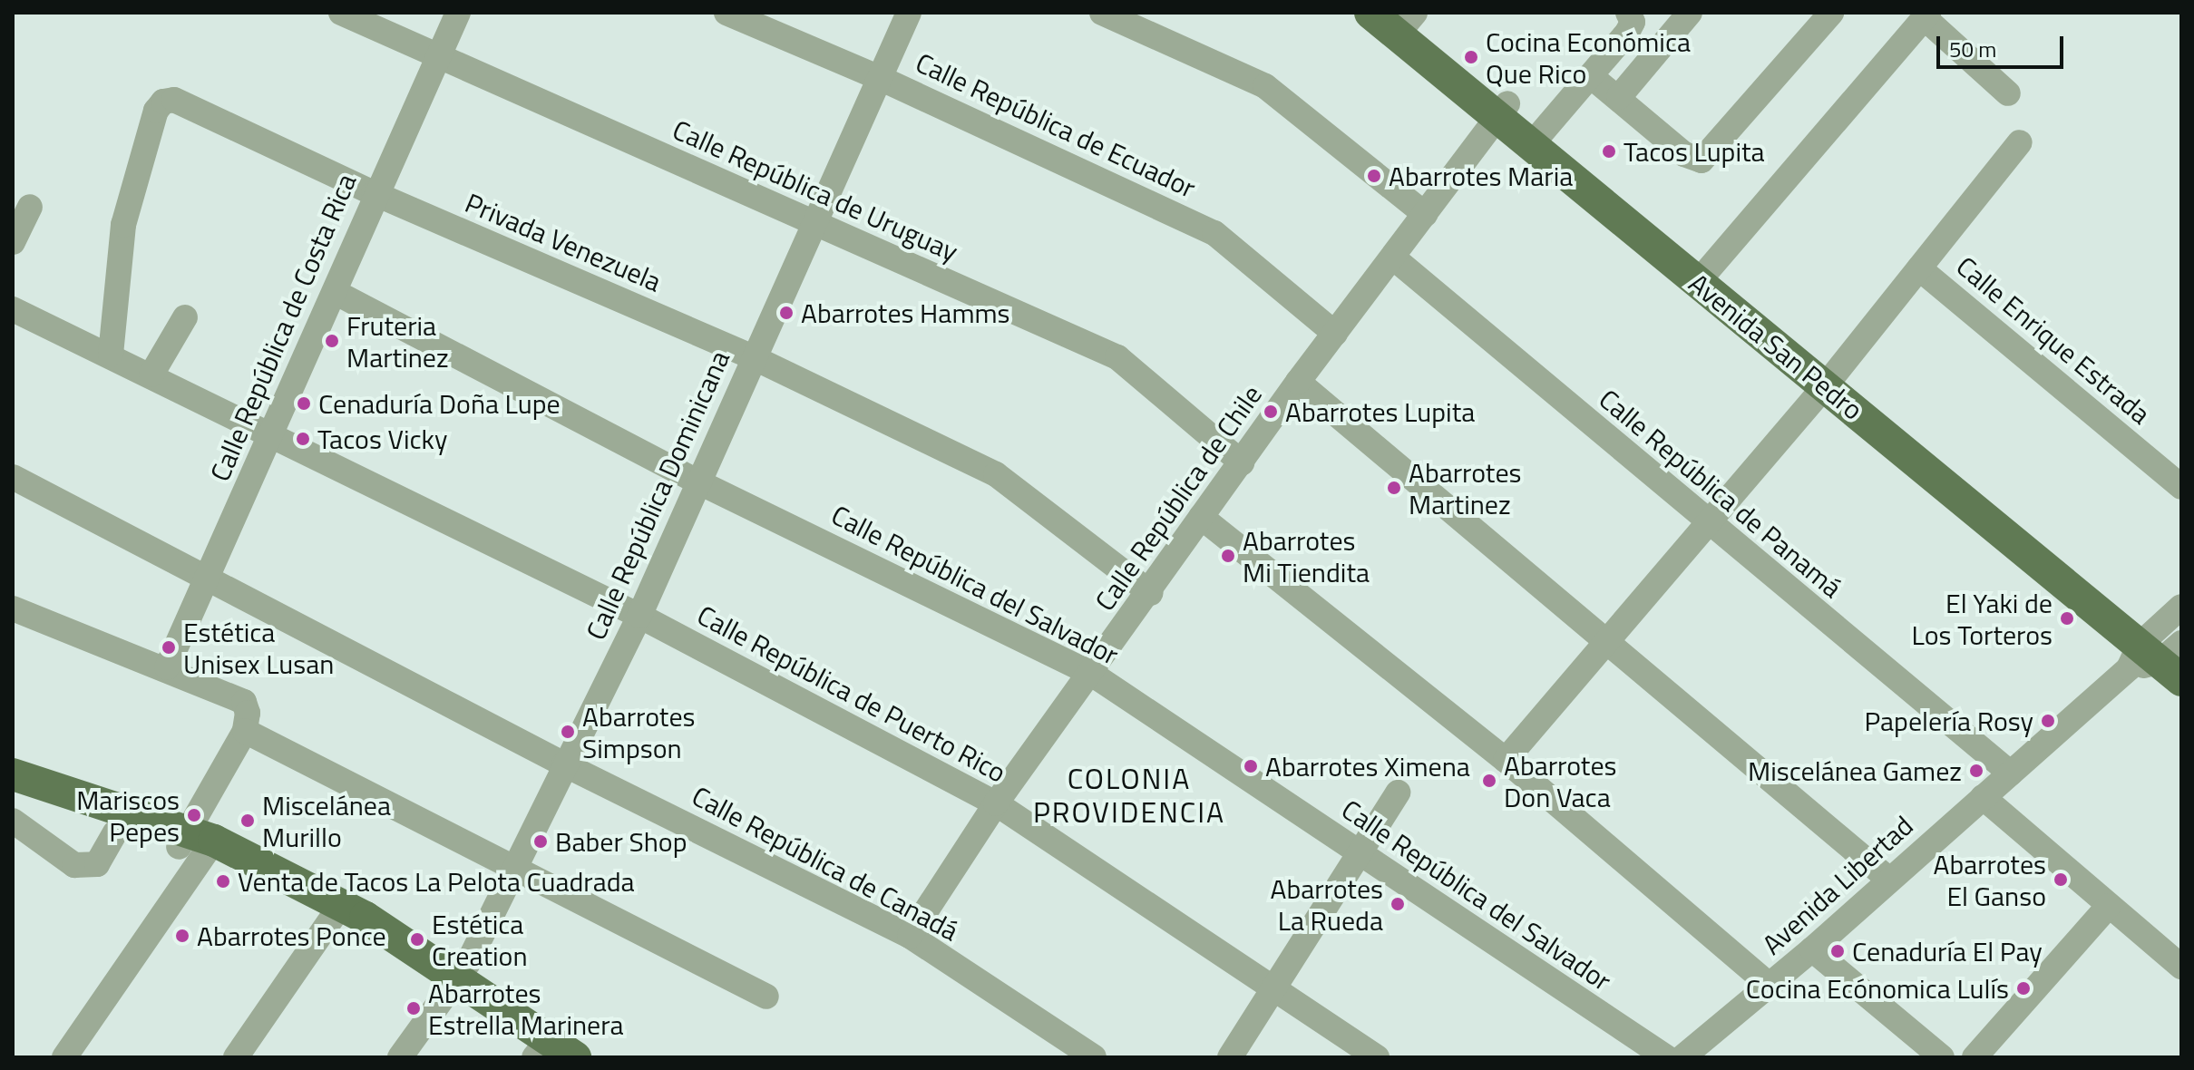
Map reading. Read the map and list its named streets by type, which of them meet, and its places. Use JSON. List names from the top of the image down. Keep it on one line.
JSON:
{"streets":{"main road":["Avenida San Pedro"],"street":["Calle República de Ecuador","Calle República de Uruguay","Privada Venezuela","Calle República de Costa Rica","Calle Enrique Estrada","Calle República de Panamá","Calle República Dominicana","Calle República de Chile","Calle República del Salvador","Calle República de Puerto Rico","Calle República de Canadá","Avenida Libertad"]},"crossings":[["Calle República de Ecuador","Calle República Dominicana"],["Calle República de Ecuador","Calle República de Chile"],["Calle República de Uruguay","Calle República de Costa Rica"],["Calle República de Uruguay","Calle República Dominicana"],["Calle República de Uruguay","Calle República de Chile"],["Privada Venezuela","Calle República de Costa Rica"],["Privada Venezuela","Calle República Dominicana"],["Privada Venezuela","Calle República de Chile"],["Privada Venezuela","Calle República de Puerto Rico"],["Calle República de Costa Rica","Calle República del Salvador"],["Calle República de Costa Rica","Calle República de Puerto Rico"],["Calle República de Costa Rica","Calle República de Canadá"],["Avenida San Pedro","Calle República de Chile"],["Avenida San Pedro","Avenida Libertad"],["Calle República de Panamá","Calle República de Chile"],["Calle República de Panamá","Avenida Libertad"],["Calle República Dominicana","Calle República del Salvador"],["Calle República Dominicana","Calle República de Puerto Rico"],["Calle República Dominicana","Calle República de Canadá"],["Calle República de Chile","Calle República del Salvador"],["Calle República de Chile","Calle República de Puerto Rico"],["Calle República de Chile","Calle República de Canadá"]],"districts":["COLONIA PROVIDENCIA"],"places":["Cocina Económica Que Rico","Tacos Lupita","Abarrotes Maria","Abarrotes Hamms","Fruteria Martinez","Cenaduría Doña Lupe","Abarrotes Lupita","Tacos Vicky","Abarrotes Martinez","Abarrotes Mi Tiendita","El Yaki de Los Torteros","Estética Unisex Lusan","Papelería Rosy","Abarrotes Simpson","Abarrotes Ximena","Miscelánea Gamez","Abarrotes Don Vaca","Mariscos Pepes","Miscelánea Murillo","Baber Shop","Abarrotes El Ganso","Venta de Tacos La Pelota Cuadrada","Abarrotes La Rueda","Abarrotes Ponce","Estética Creation","Cenaduría El Pay","Cocina Ecónomica Lulís","Abarrotes Estrella Marinera"],"scale_bar":"50 m"}
